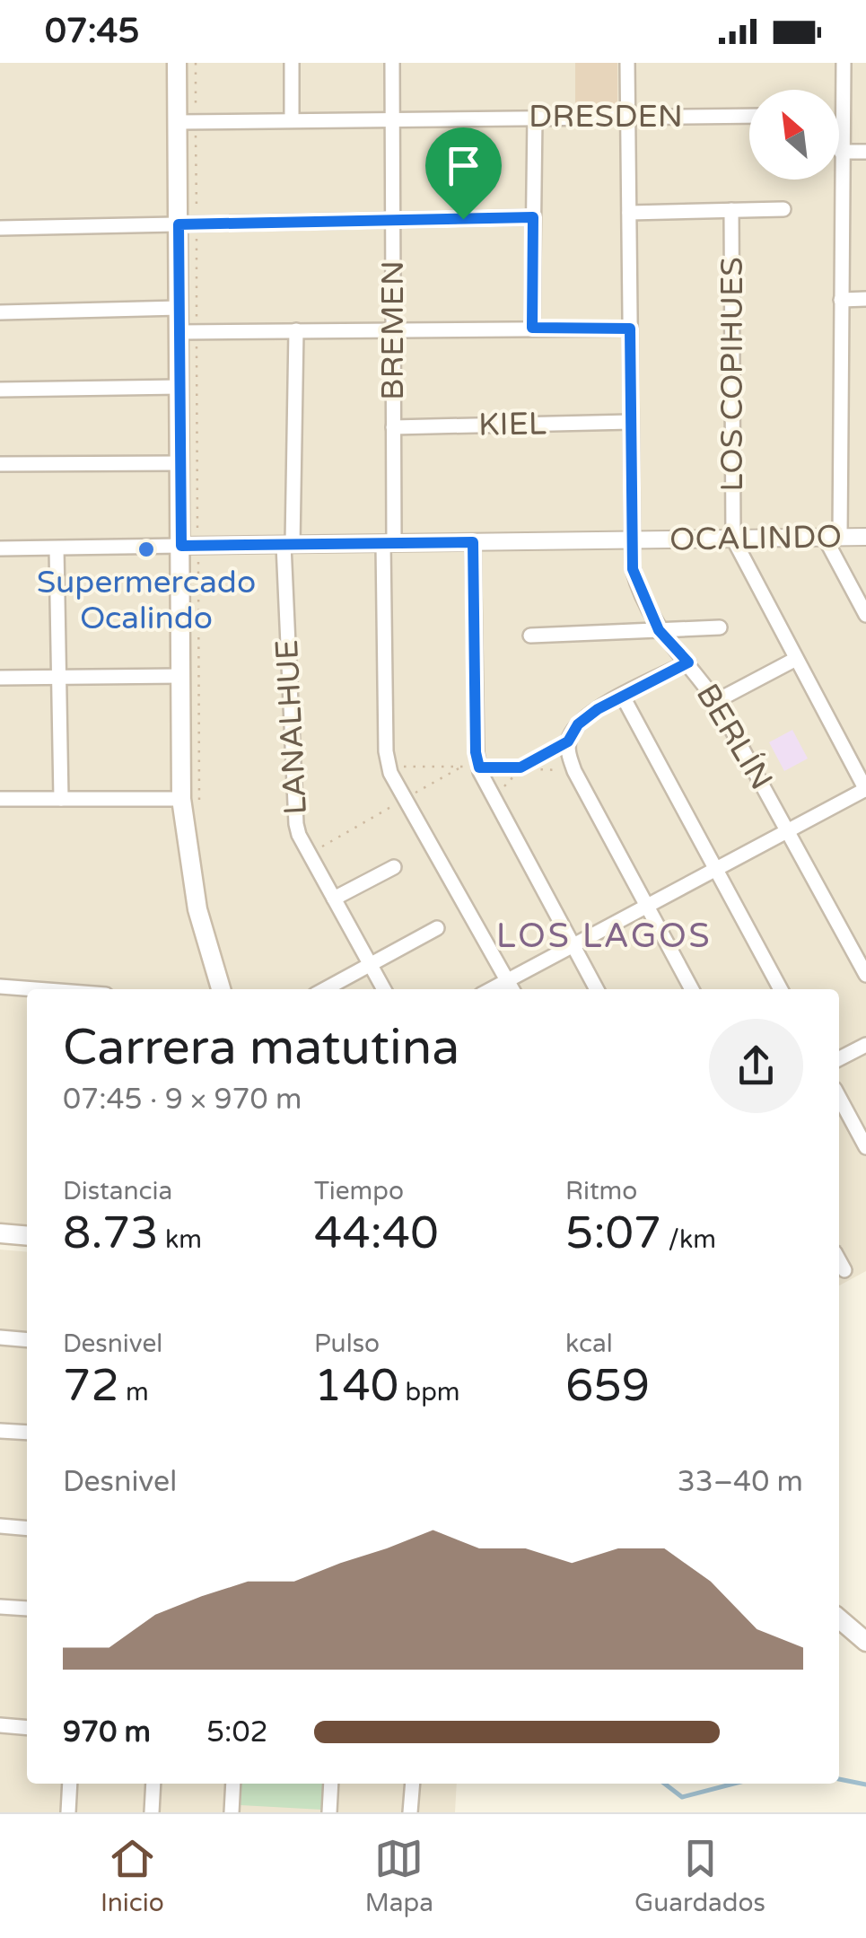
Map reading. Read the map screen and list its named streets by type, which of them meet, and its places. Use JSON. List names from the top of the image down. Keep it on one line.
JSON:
{"streets":{"street":["DRESDEN","BREMEN","LOS COPIHUES","KIEL","OCALINDO","LANALHUE","BERLÍN"]},"crossings":[["DRESDEN","BREMEN"],["DRESDEN","BERLÍN"],["BREMEN","KIEL"],["BREMEN","OCALINDO"],["LOS COPIHUES","OCALINDO"],["LOS COPIHUES","BERLÍN"],["KIEL","BERLÍN"],["OCALINDO","LANALHUE"],["OCALINDO","BERLÍN"]],"districts":["LOS LAGOS"],"places":["Supermercado Ocalindo"],"north":"top left","page":{"status":"07:45","heading":["Carrera matutina","07:45 · 9 × 970 m"],"stats":[["Distancia","8.73 km"],["Tiempo","44:40"],["Ritmo","5:07 /km"],["Desnivel","72 m"],["Pulso","140 bpm"],["kcal","659"]],"chart":["Desnivel","33–40 m"],"list":[{"name":"970 m","note":"5:02"}],"tabs":["Inicio","Mapa","Guardados"]}}
